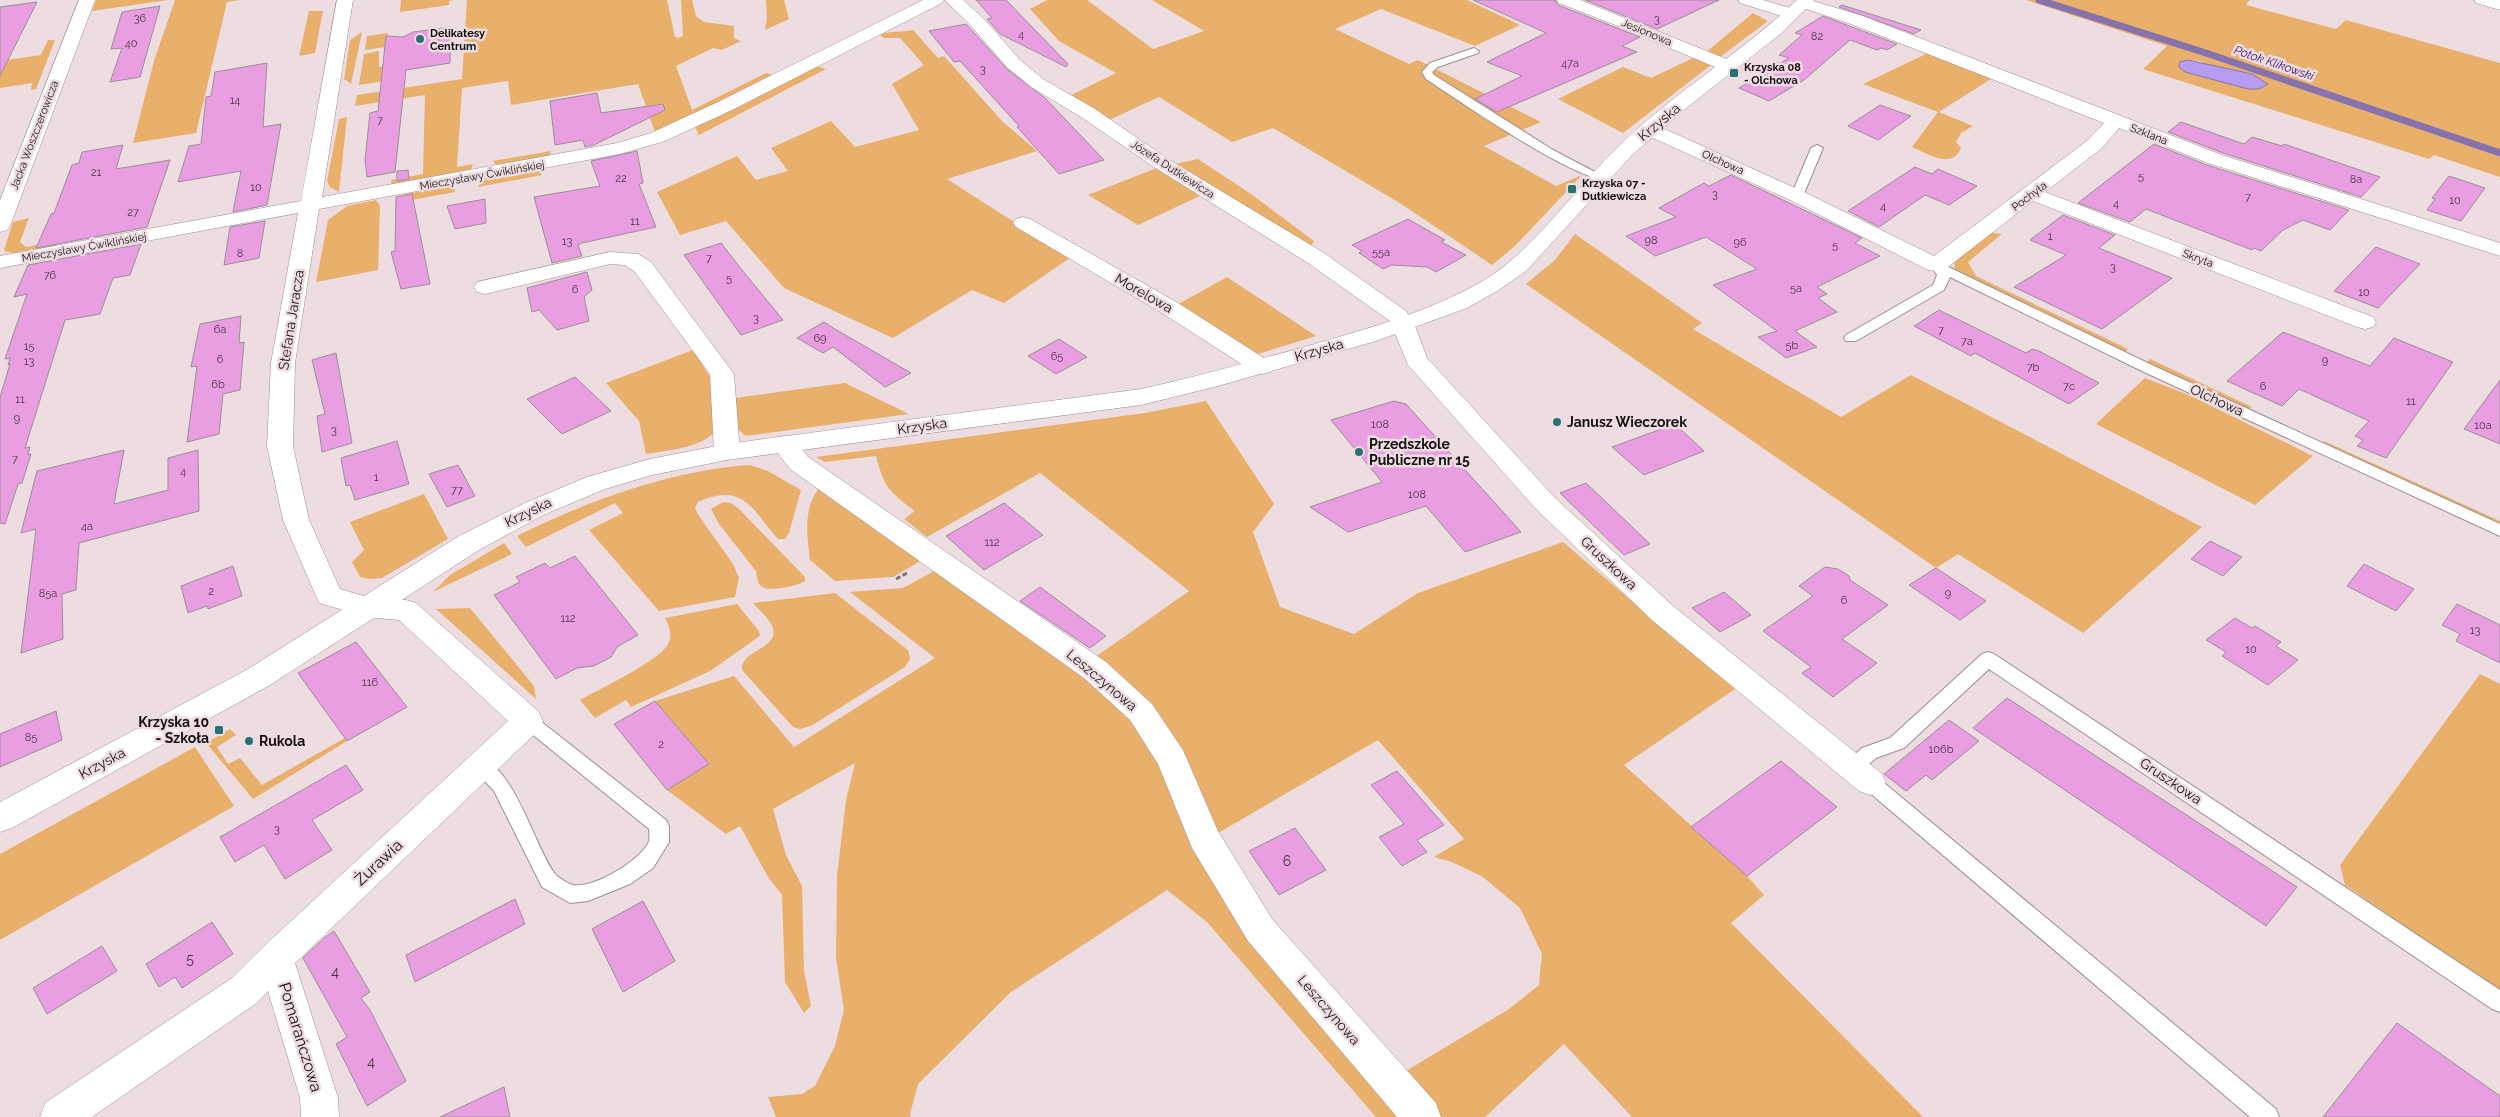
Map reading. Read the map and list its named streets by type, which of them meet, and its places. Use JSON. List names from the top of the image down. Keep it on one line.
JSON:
{"streets":{"street":["Jesionowa","Krzyska","Szklana","Jacka Woszczerowicza","Olchowa","Józefa Dutkiewicza","Mieczysławy Ćwiklińskiej","Pochyła","Skryta","Morelowa","Stefana Jaracza","Gruszkowa","Leszczynowa","Żurawia","Pomarańczowa"]},"crossings":[["Jesionowa","Krzyska"],["Krzyska","Szklana"],["Krzyska","Olchowa"],["Krzyska","Józefa Dutkiewicza"],["Krzyska","Morelowa"],["Krzyska","Stefana Jaracza"],["Krzyska","Gruszkowa"],["Krzyska","Leszczynowa"],["Szklana","Pochyła"],["Olchowa","Pochyła"],["Józefa Dutkiewicza","Gruszkowa"],["Mieczysławy Ćwiklińskiej","Stefana Jaracza"],["Pochyła","Skryta"],["Żurawia","Pomarańczowa"]],"water":["Potok Klikowski"],"places":{"other":["Delikatesy Centrum","Janusz Wieczorek","Przedszkole Publiczne nr 15","Rukola"],"transit":["Krzyska 08 - Olchowa","Krzyska 07 - Dutkiewicza","Krzyska 10 - Szkoła"]},"house_numbers":["36","3","4","82","40","47a","3","14","7","21","5","22","8a","10","3","7","10","4","4","27","11","1","98","13","96","5","55a","8","7","3","76","5","5a","6","10","3","6a","7","69","7a","5b","15","65","6","9","13","7b","6b","7c","6","11","11","9","108","10a","3","7","4","1","77","108","4a","112","2","85a","9","6","112","13","10","116","85","2","106b","3","6","5","4","4"]}
